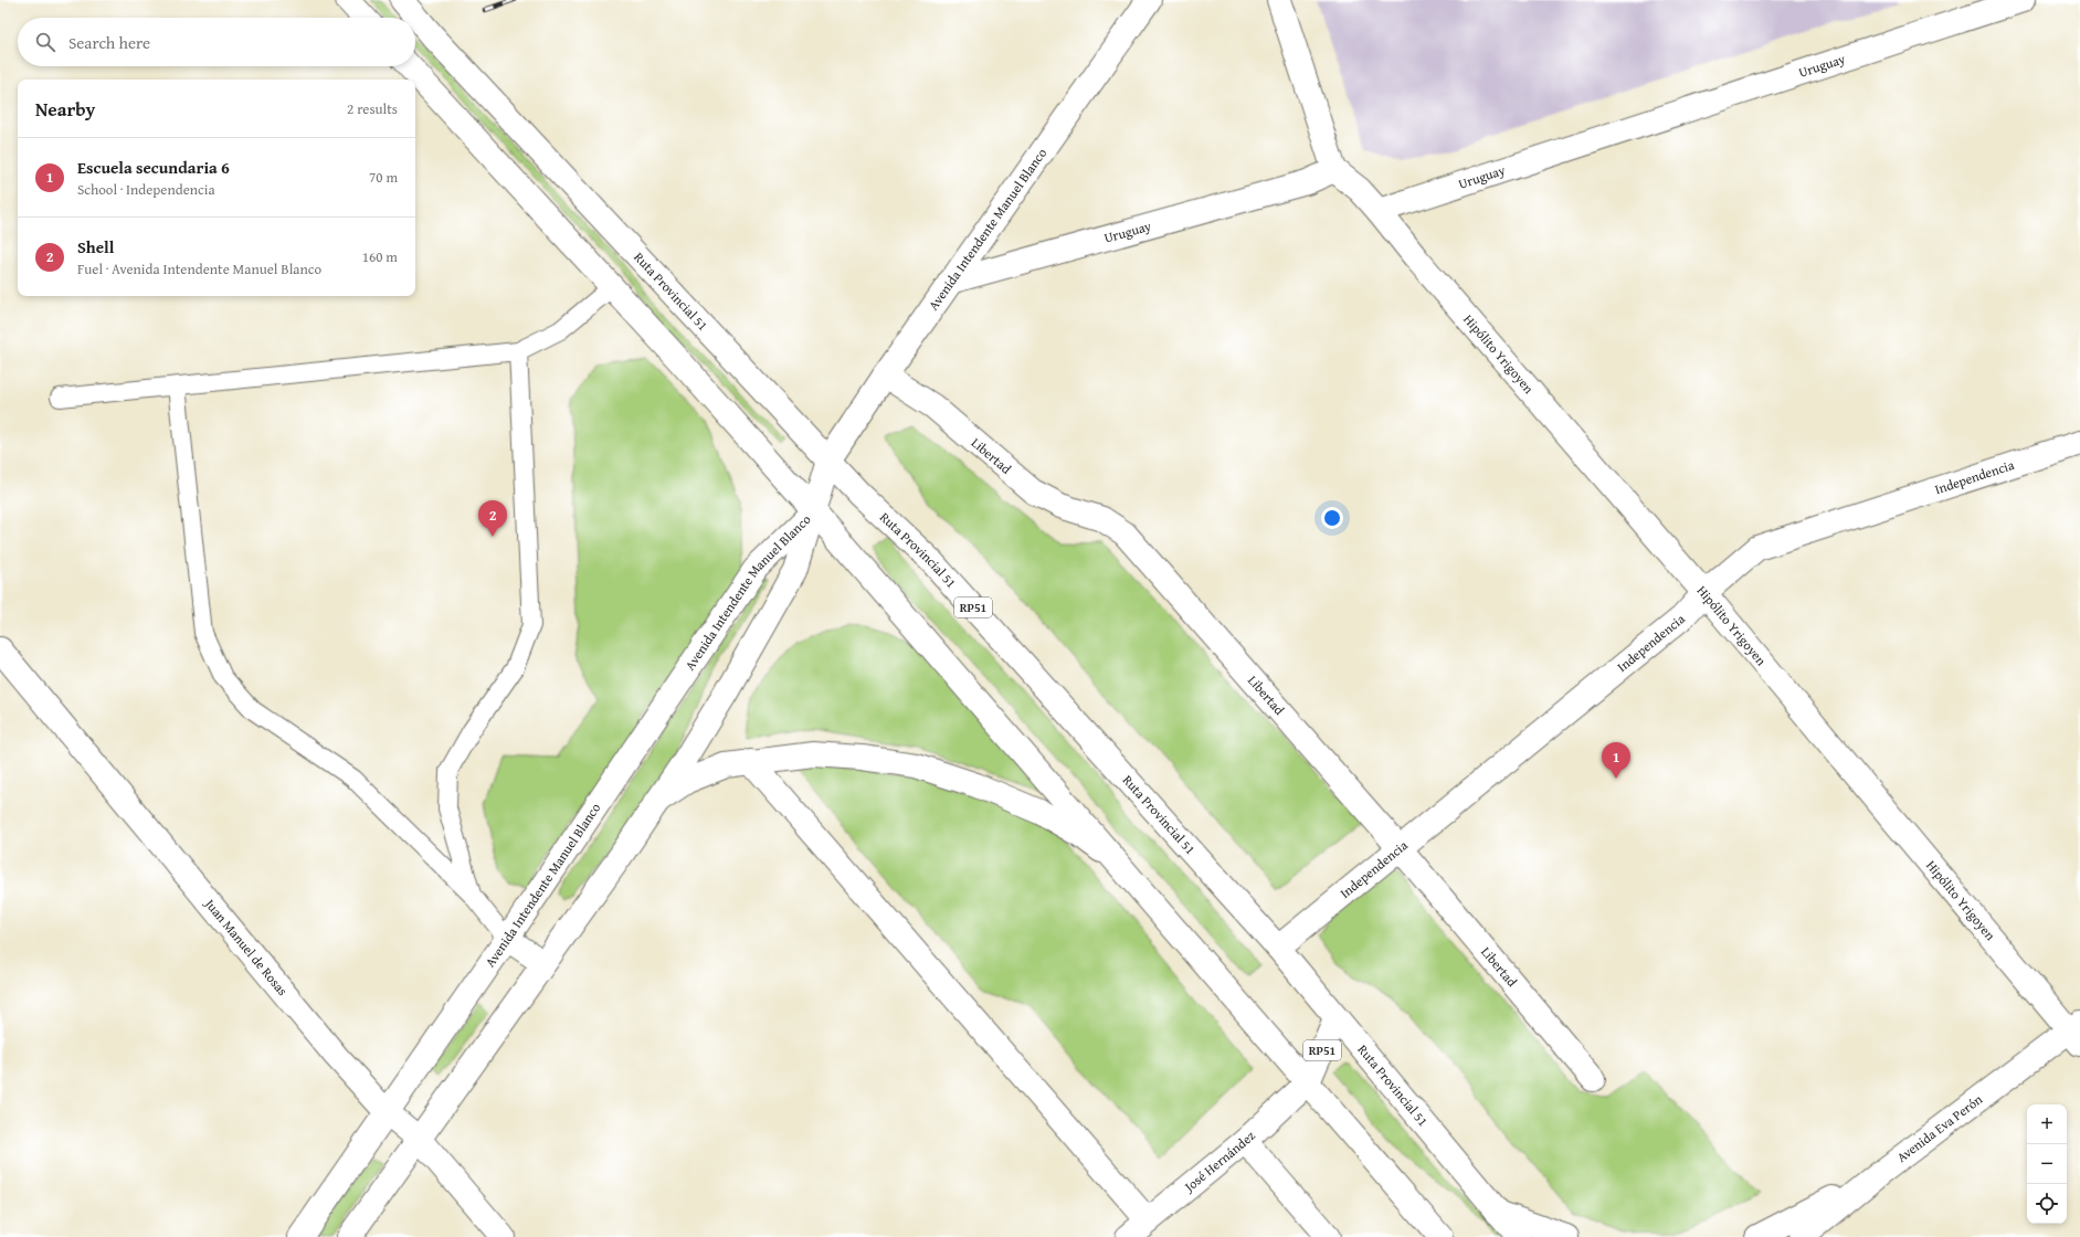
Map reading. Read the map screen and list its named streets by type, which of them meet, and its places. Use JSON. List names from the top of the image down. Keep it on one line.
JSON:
{"streets":{"street":["Uruguay","Avenida Intendente Manuel Blanco","Ruta Provincial 51","Hipólito Yrigoyen","Libertad","Independencia","RP51","Juan Manuel de Rosas","Avenida Eva Perón","José Hernández"]},"crossings":[["Uruguay","Avenida Intendente Manuel Blanco"],["Uruguay","Hipólito Yrigoyen"],["Avenida Intendente Manuel Blanco","Ruta Provincial 51"],["Avenida Intendente Manuel Blanco","Libertad"],["Avenida Intendente Manuel Blanco","RP51"],["Avenida Intendente Manuel Blanco","Juan Manuel de Rosas"],["Ruta Provincial 51","Independencia"],["Ruta Provincial 51","RP51"],["Hipólito Yrigoyen","Independencia"],["Hipólito Yrigoyen","Avenida Eva Perón"],["Libertad","Independencia"],["RP51","José Hernández"]],"page":{"search":"Search here","heading":["Nearby","2 results"],"list":[{"mark":"1","name":"Escuela secundaria 6","note":"School · Independencia","value":"70 m"},{"mark":"2","name":"Shell","note":"Fuel · Avenida Intendente Manuel Blanco","value":"160 m"}],"pins":["2","1"],"map_buttons":["+","−"]}}
